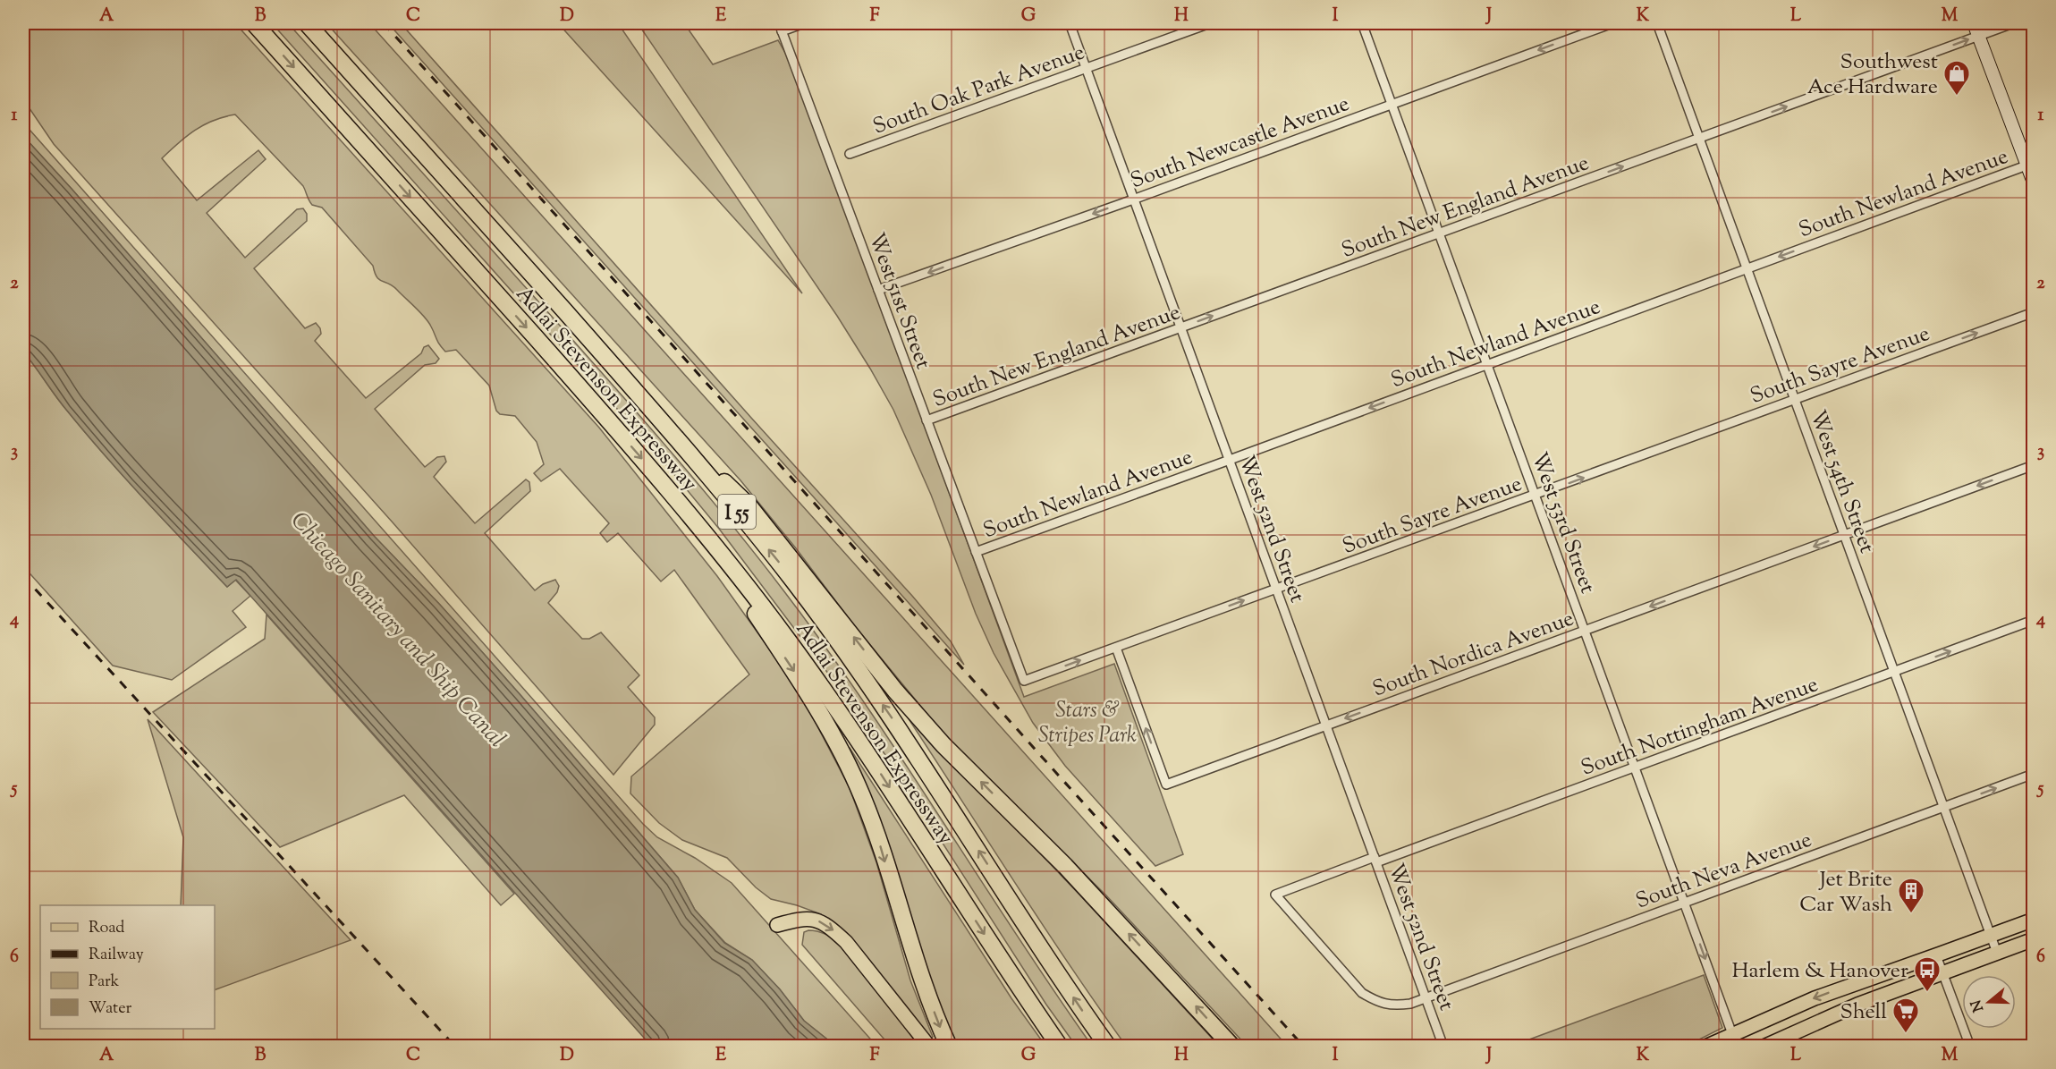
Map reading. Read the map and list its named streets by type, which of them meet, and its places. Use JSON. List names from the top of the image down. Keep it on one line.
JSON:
{"streets":{"highway":["Adlai Stevenson Expressway","I 55"],"street":["South Oak Park Avenue","South Newcastle Avenue","South Newland Avenue","South New England Avenue","West 51st Street","South Sayre Avenue","West 54th Street","West 53rd Street","West 52nd Street","South Nordica Avenue","South Nottingham Avenue","South Neva Avenue"]},"crossings":[["South Oak Park Avenue","West 52nd Street"],["South Newcastle Avenue","West 51st Street"],["South Newcastle Avenue","West 53rd Street"],["South Newcastle Avenue","West 52nd Street"],["South Newland Avenue","West 51st Street"],["South Newland Avenue","West 54th Street"],["South Newland Avenue","West 53rd Street"],["South Newland Avenue","West 52nd Street"],["South New England Avenue","West 51st Street"],["South New England Avenue","West 54th Street"],["South New England Avenue","West 53rd Street"],["South New England Avenue","West 52nd Street"],["West 51st Street","South Sayre Avenue"],["South Sayre Avenue","West 54th Street"],["South Sayre Avenue","West 53rd Street"],["South Sayre Avenue","West 52nd Street"],["South Sayre Avenue","South Nordica Avenue"],["West 54th Street","South Nordica Avenue"],["West 54th Street","South Nottingham Avenue"],["West 54th Street","South Neva Avenue"],["West 53rd Street","South Nordica Avenue"],["West 53rd Street","South Nottingham Avenue"],["West 53rd Street","South Neva Avenue"],["West 52nd Street","South Nordica Avenue"],["West 52nd Street","South Nottingham Avenue"],["West 52nd Street","South Neva Avenue"],["South Nottingham Avenue","South Neva Avenue"]],"one_way":["South Newcastle Avenue","South Newland Avenue","South New England Avenue","South Sayre Avenue","South Nordica Avenue"],"water":["Chicago Sanitary and Ship Canal"],"parks":["Stars & Stripes Park"],"places":{"shop":["Southwest Ace Hardware"],"building":["Jet Brite Car Wash"],"bus stop":["Harlem & Hanover"],"supermarket":["Shell"]},"legend":["Road","Railway","Park","Water"],"north":"left","grid":{"columns":["A","B","C","D","E","F","G","H","I","J","K","L","M"],"rows":["1","2","3","4","5","6"]}}
